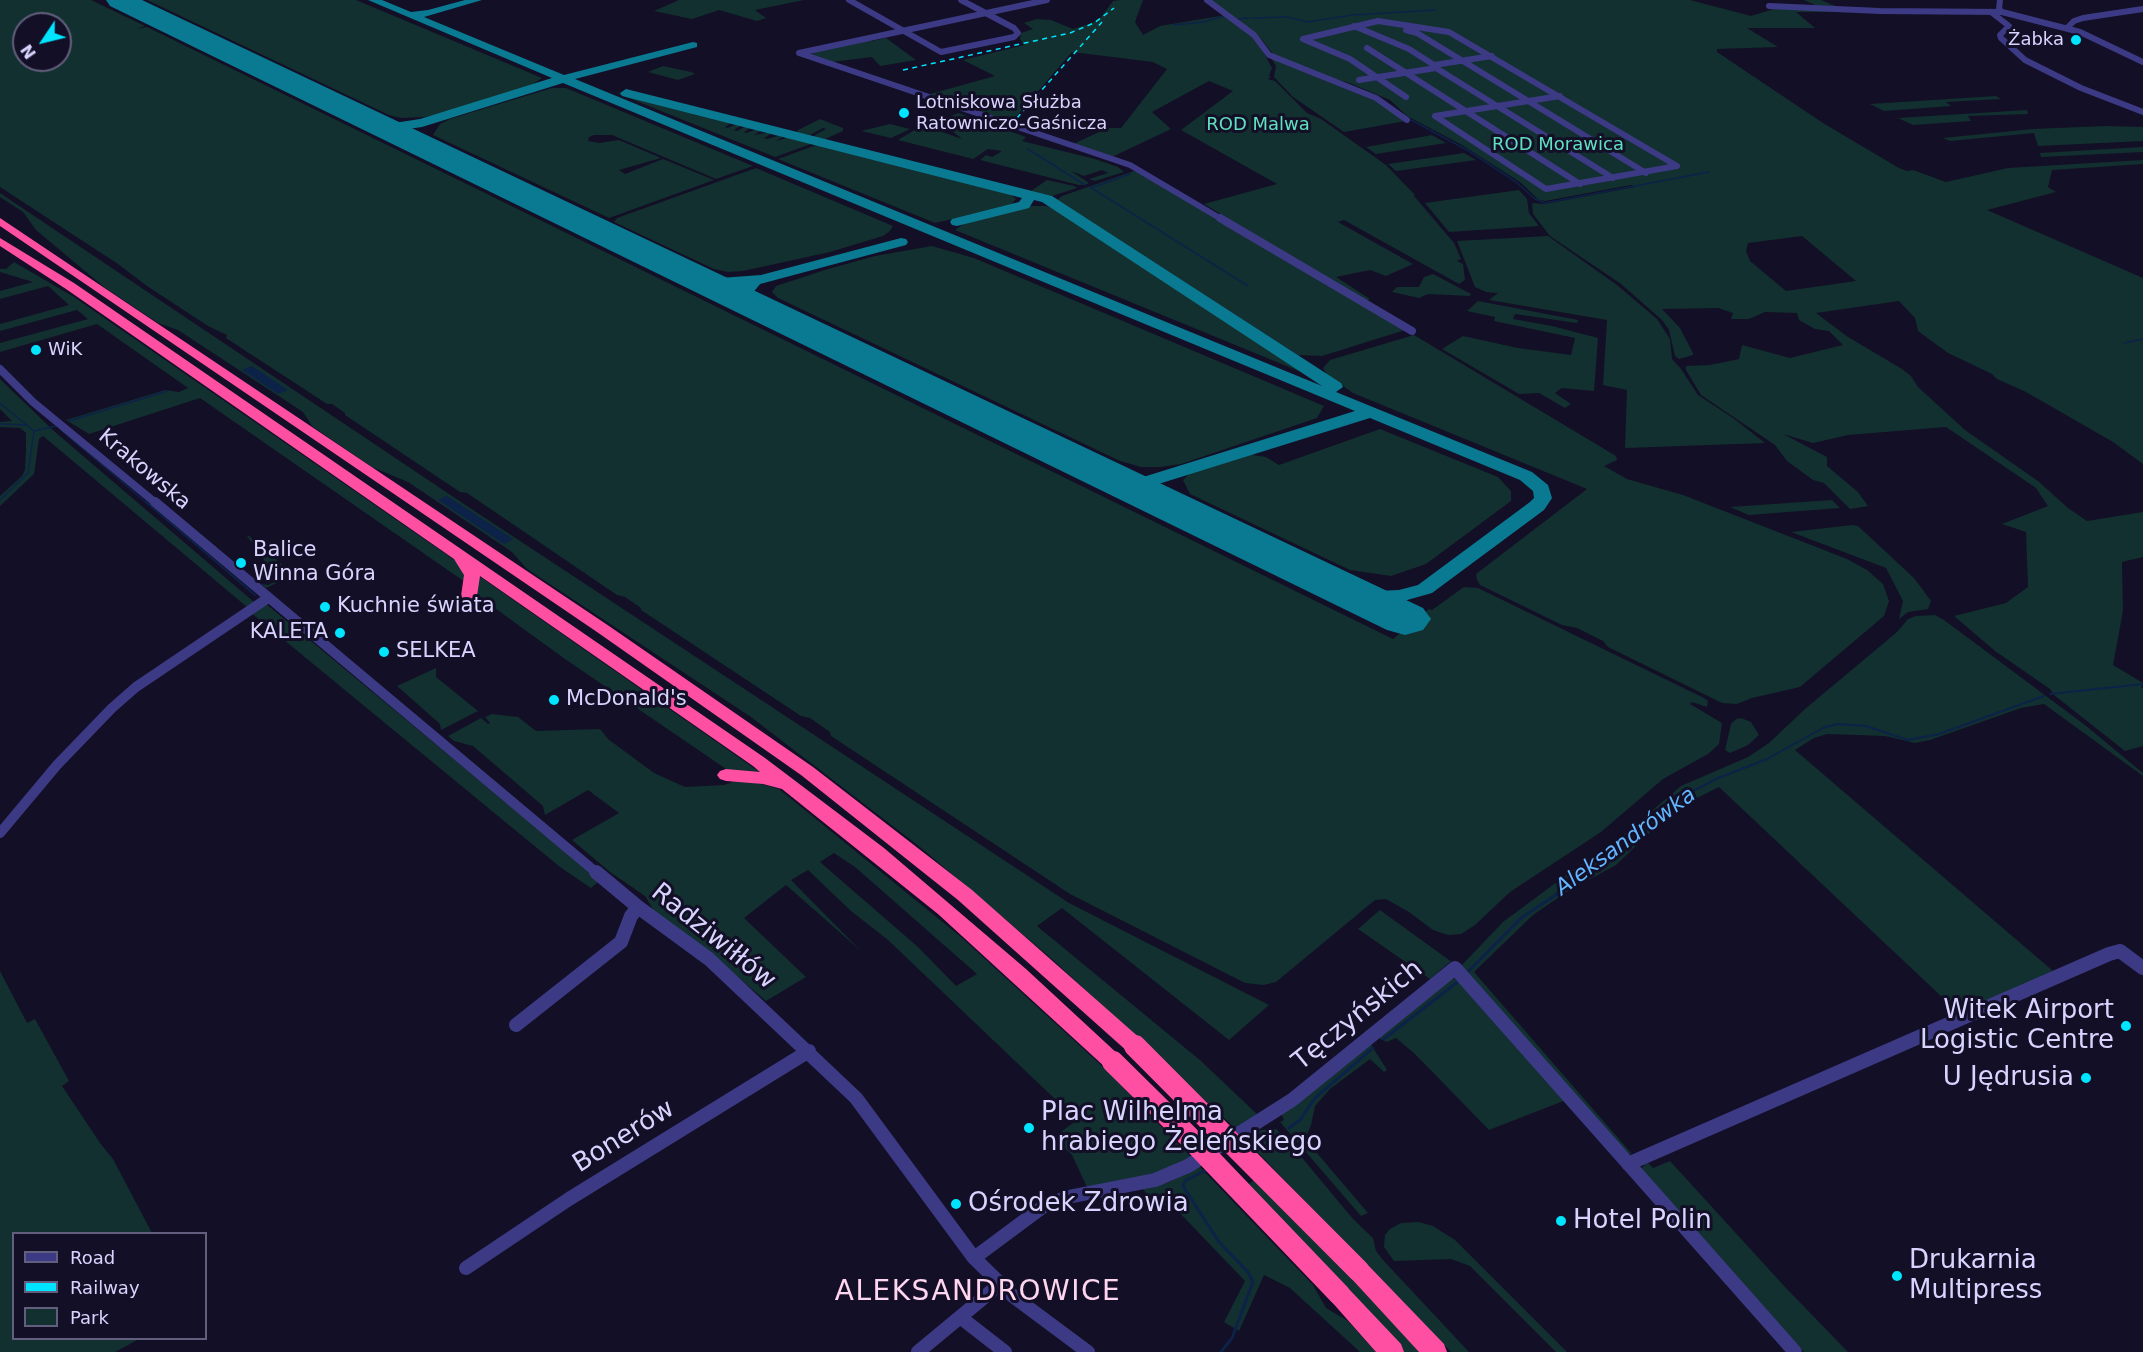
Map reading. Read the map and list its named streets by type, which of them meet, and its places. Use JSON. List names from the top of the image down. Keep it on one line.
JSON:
{"streets":{"street":["Krakowska","Radziwiłłów","Tęczyńskich","Bonerów"]},"crossings":[["Krakowska","Radziwiłłów"],["Radziwiłłów","Tęczyńskich"],["Radziwiłłów","Bonerów"]],"districts":["ALEKSANDROWICE"],"water":["Aleksandrówka"],"parks":["ROD Malwa","ROD Morawica"],"places":["Żabka","Lotniskowa Służba Ratowniczo-Gaśnicza","WiK","Balice Winna Góra","Kuchnie świata","KALETA","SELKEA","McDonald's","Witek Airport Logistic Centre","U Jędrusia","Plac Wilhelma hrabiego Żeleńskiego","Ośrodek Zdrowia","Hotel Polin","Drukarnia Multipress"],"legend":["Road","Railway","Park"],"north":"bottom left"}
